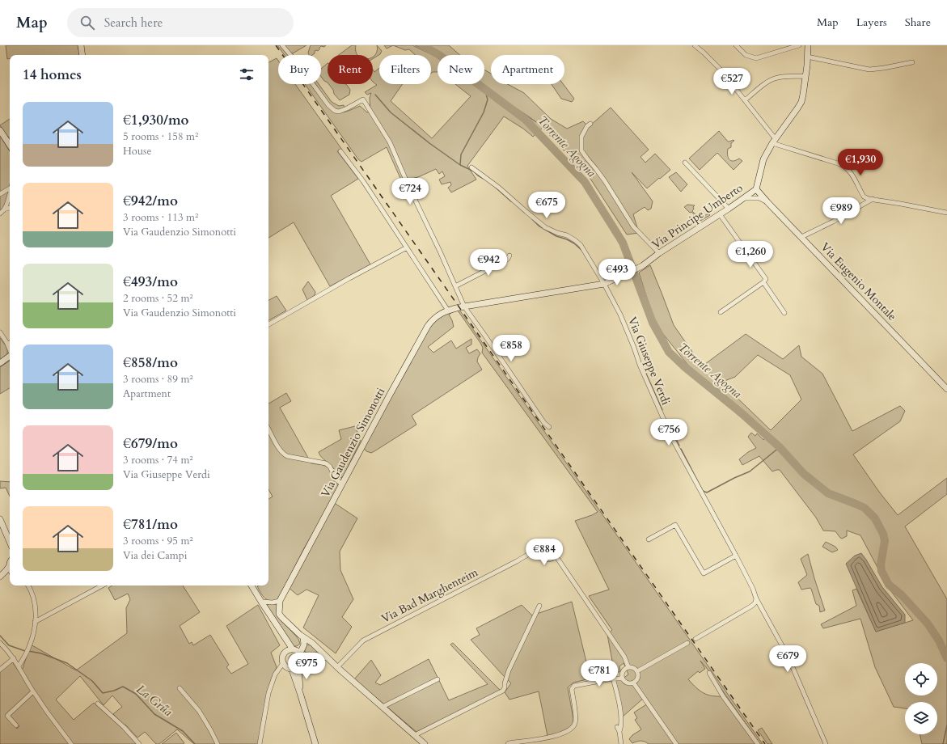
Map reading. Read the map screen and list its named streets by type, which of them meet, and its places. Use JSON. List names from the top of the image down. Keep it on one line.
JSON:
{"streets":{"street":["Via Principe Umberto","Via Eugenio Montale","Via Giuseppe Verdi","Via Gaudenzio Simonotti","Via Bad Marghenteim"]},"crossings":[["Via Principe Umberto","Via Eugenio Montale"],["Via Principe Umberto","Via Gaudenzio Simonotti"],["Via Giuseppe Verdi","Via Gaudenzio Simonotti"]],"water":["Torrente Agogna","La Grűa"],"page":{"header":"Map","search":"Search here","nav":["Map","Layers","Share"],"chip":["Buy","Rent","Filters","New","Apartment"],"heading":"14 homes","price":["€527","€1,930","€724","€675","€989","€1,260","€942","€493","€858","€756","€884","€679","€975","€781"],"list":[{"name":"€1,930/mo","note":"5 rooms · 158 m² · House"},{"name":"€942/mo","note":"3 rooms · 113 m² · Via Gaudenzio Simonotti"},{"name":"€493/mo","note":"2 rooms · 52 m² · Via Gaudenzio Simonotti"},{"name":"€858/mo","note":"3 rooms · 89 m² · Apartment"},{"name":"€679/mo","note":"3 rooms · 74 m² · Via Giuseppe Verdi"},{"name":"€781/mo","note":"3 rooms · 95 m² · Via dei Campi"}]}}
